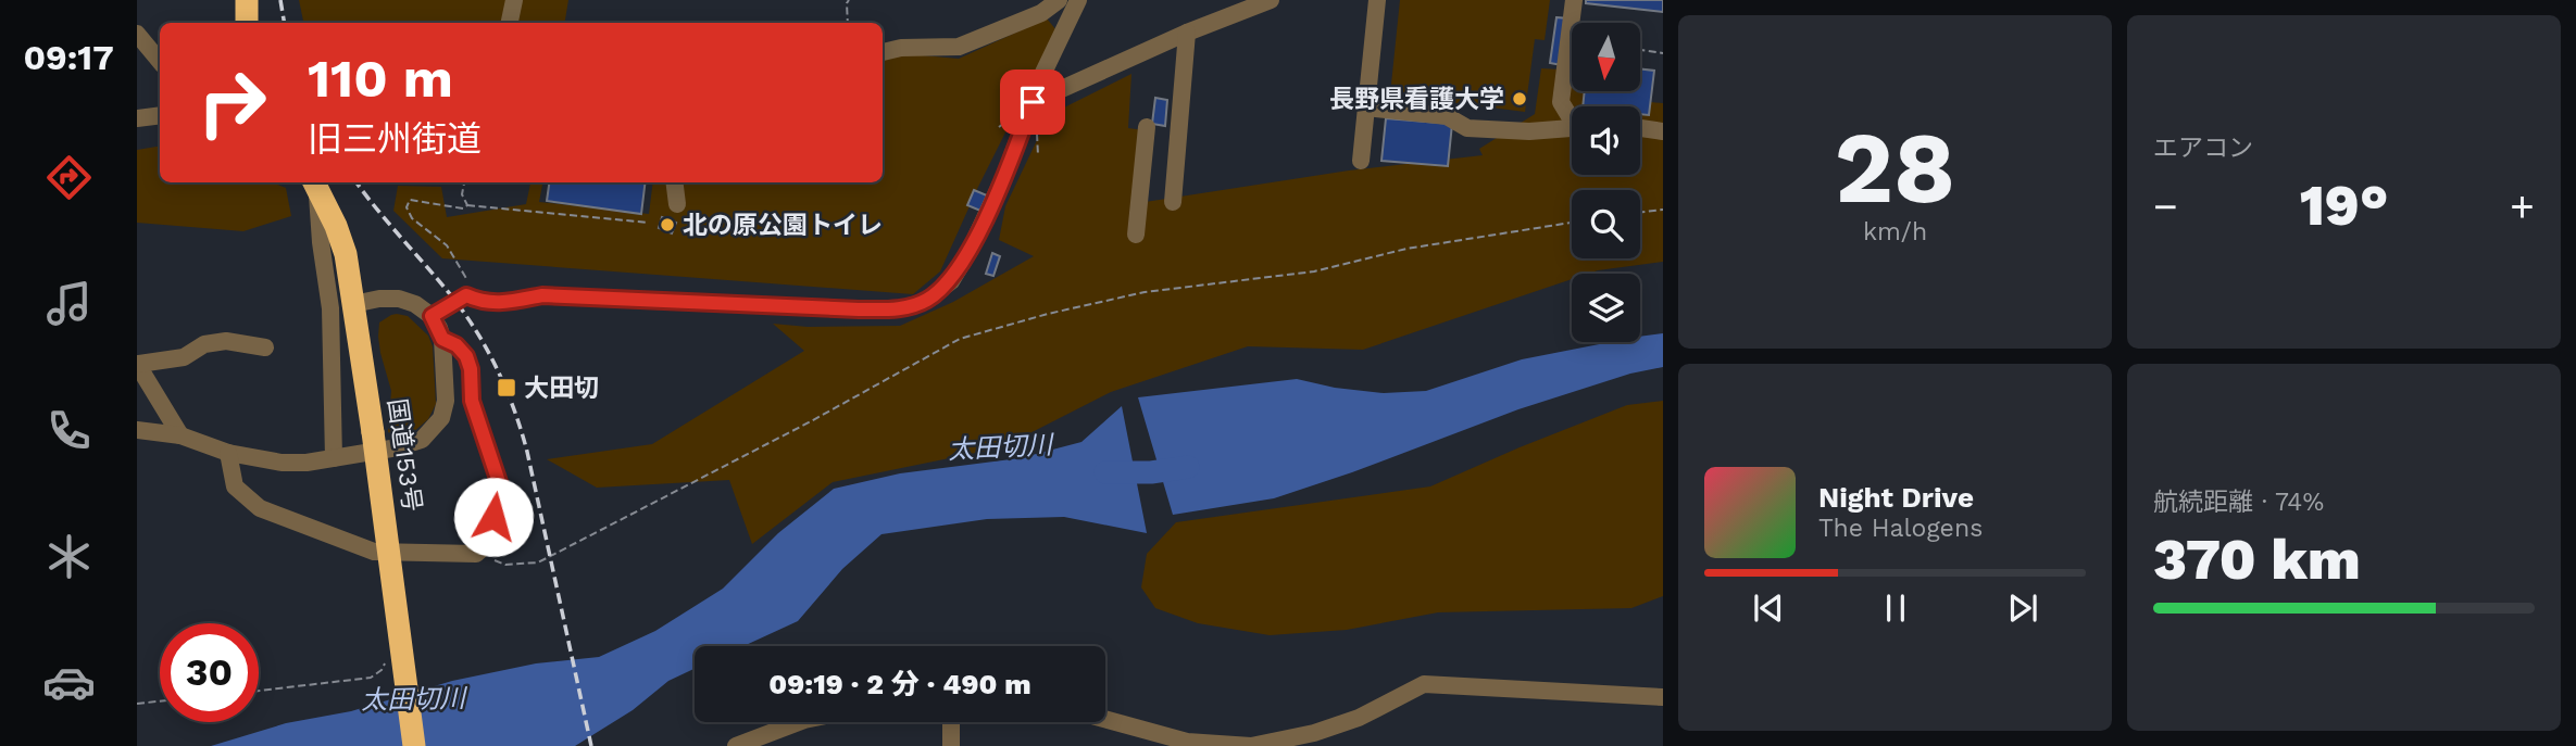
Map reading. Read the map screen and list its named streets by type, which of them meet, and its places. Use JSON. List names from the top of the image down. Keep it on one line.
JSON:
{"streets":{"highway":["国道153号"]},"water":["太田切川"],"places":{"other":["長野県看護大学","北の原公園トイレ"],"transit":["大田切"]},"north":"bottom","page":{"tabs":"09:17","tile":[["28","km/h"],"エアコン",["航続距離 · 74%","370 km"]],"turn":["110 m","旧三州街道"],"heat":["−","19°","+"],"song":["Night Drive","The Halogens"],"limit":"30","trip":"09:19 · 2 分 · 490 m"}}
